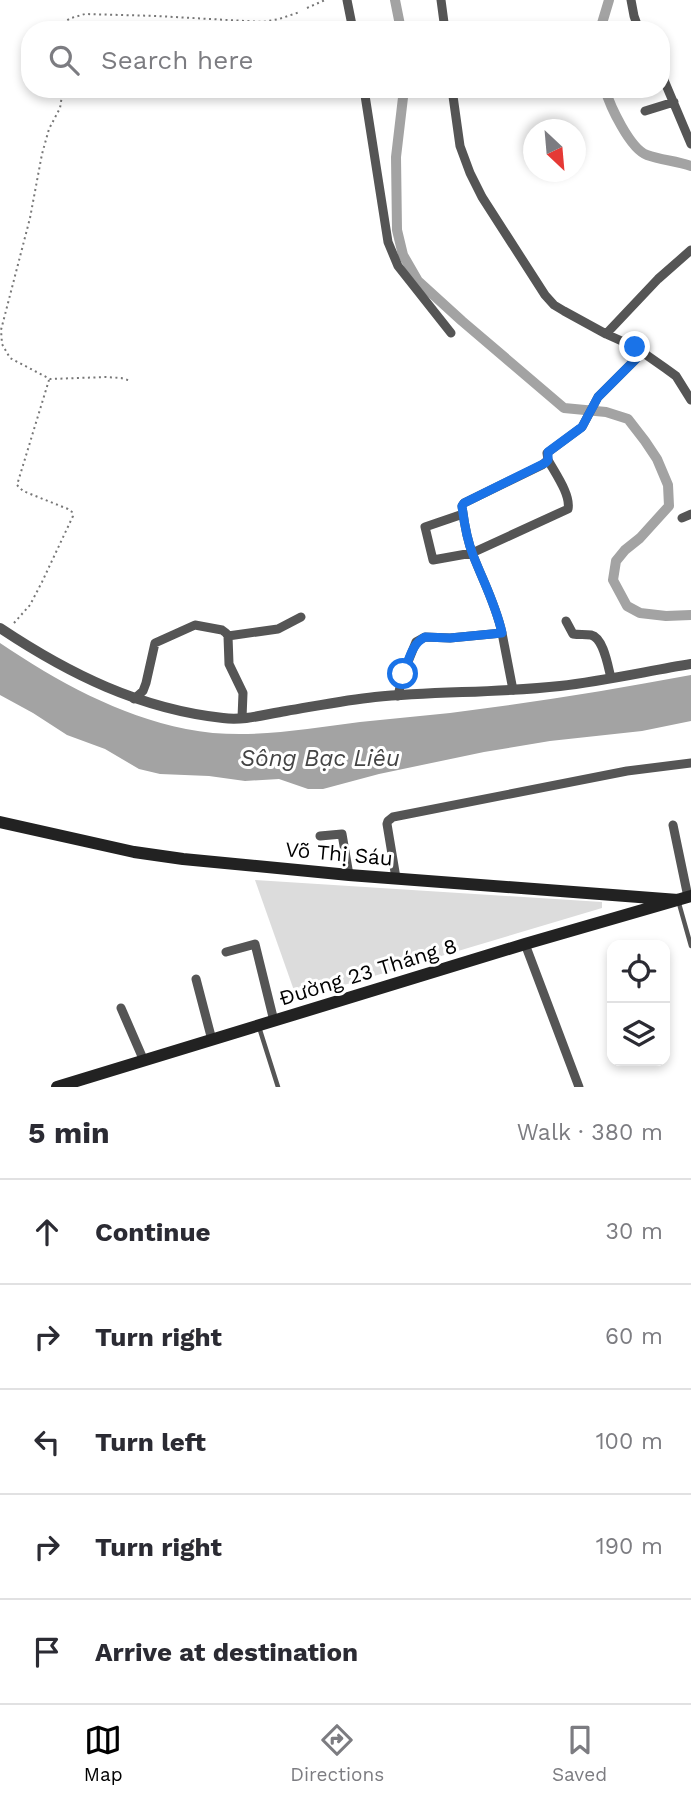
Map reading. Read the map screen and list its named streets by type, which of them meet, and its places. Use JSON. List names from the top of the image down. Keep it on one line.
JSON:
{"streets":{"main road":["Võ Thị Sáu","Đường 23 Tháng 8"]},"crossings":[["Võ Thị Sáu","Đường 23 Tháng 8"]],"water":["Sông Bạc Liêu"],"north":"bottom right","page":{"search":"Search here","heading":["5 min","Walk · 380 m"],"list":[["Continue","30 m"],["Turn right","60 m"],["Turn left","100 m"],["Turn right","190 m"],"Arrive at destination"],"nav":["Map","Directions","Saved"]}}
